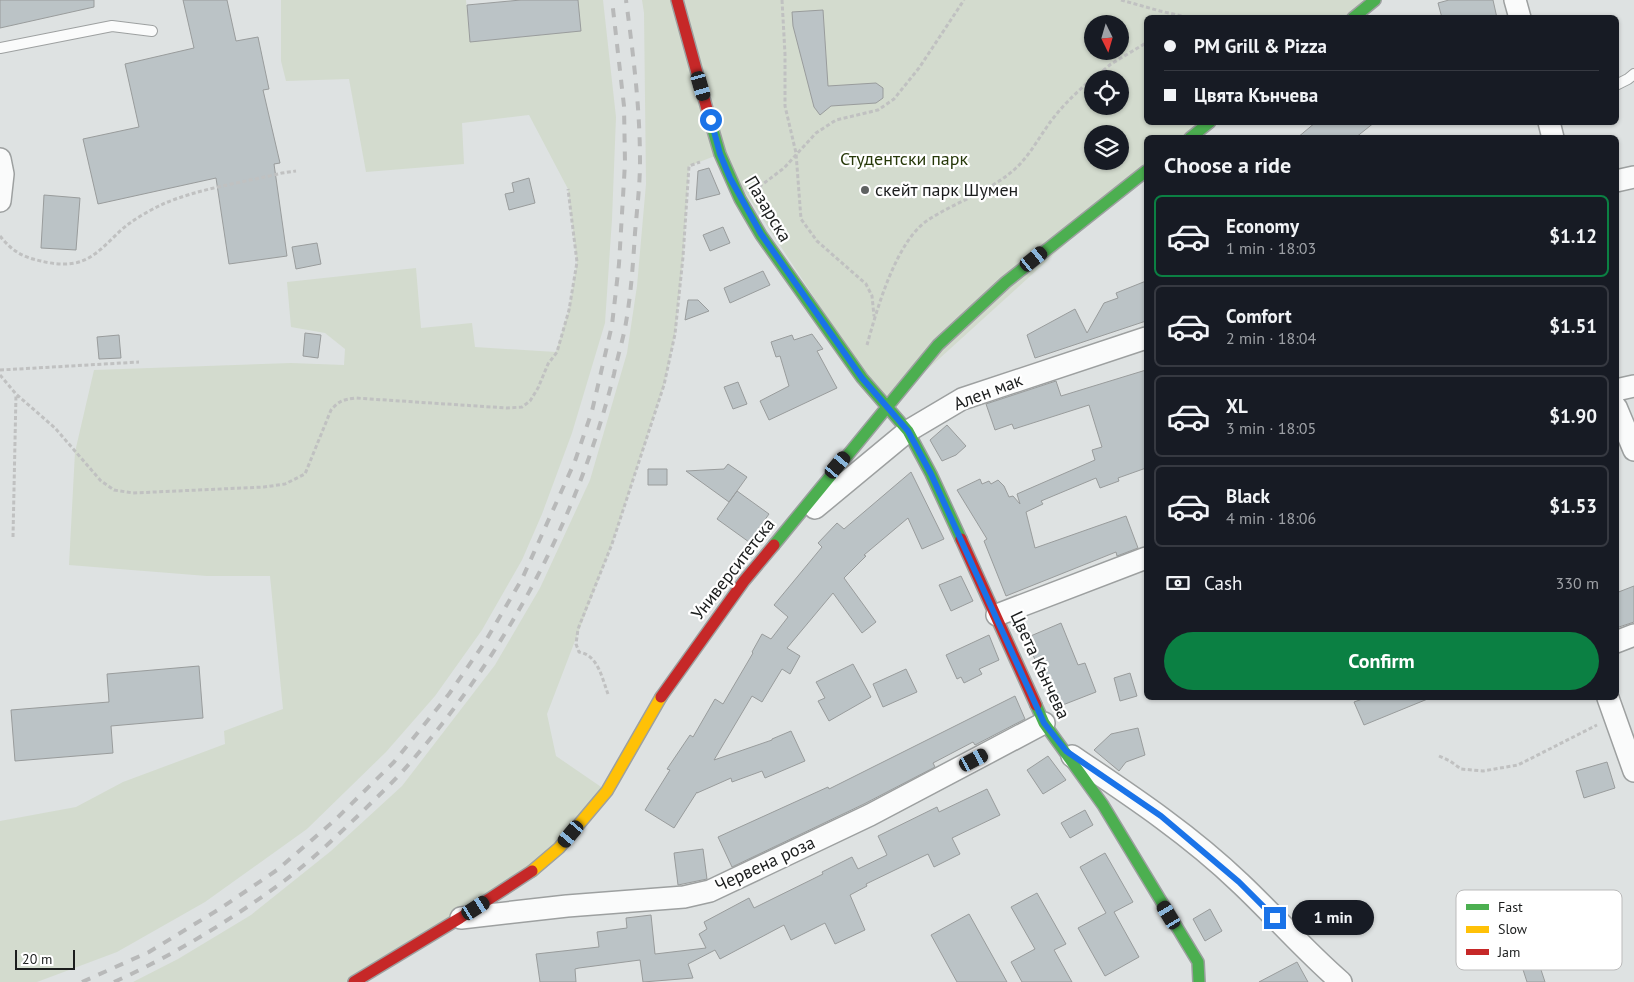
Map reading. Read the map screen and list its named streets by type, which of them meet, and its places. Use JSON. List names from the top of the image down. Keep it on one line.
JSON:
{"streets":{"street":["Пазарска","Ален мак","Университетска","Цвета Кънчева","Червена роза"]},"crossings":[["Пазарска","Университетска"],["Пазарска","Цвета Кънчева"],["Ален мак","Университетска"],["Ален мак","Цвета Кънчева"],["Университетска","Цвета Кънчева"],["Университетска","Червена роза"],["Цвета Кънчева","Червена роза"]],"parks":["Студентски парк"],"places":["скейт парк Шумен"],"legend":["Fast","Slow","Jam"],"scale_bar":"20 m","north":"bottom","page":{"banner":["PM Grill & Pizza","Цвята Кънчева"],"heading":"Choose a ride","list":[{"name":"Economy","note":"1 min · 18:03","value":"$1.12"},{"name":"Comfort","note":"2 min · 18:04","value":"$1.51"},{"name":"XL","note":"3 min · 18:05","value":"$1.90"},{"name":"Black","note":"4 min · 18:06","value":"$1.53"}],"pay":["Cash","330 m"],"buttons":"Confirm","bubble":"1 min","scale":"20 m"}}
